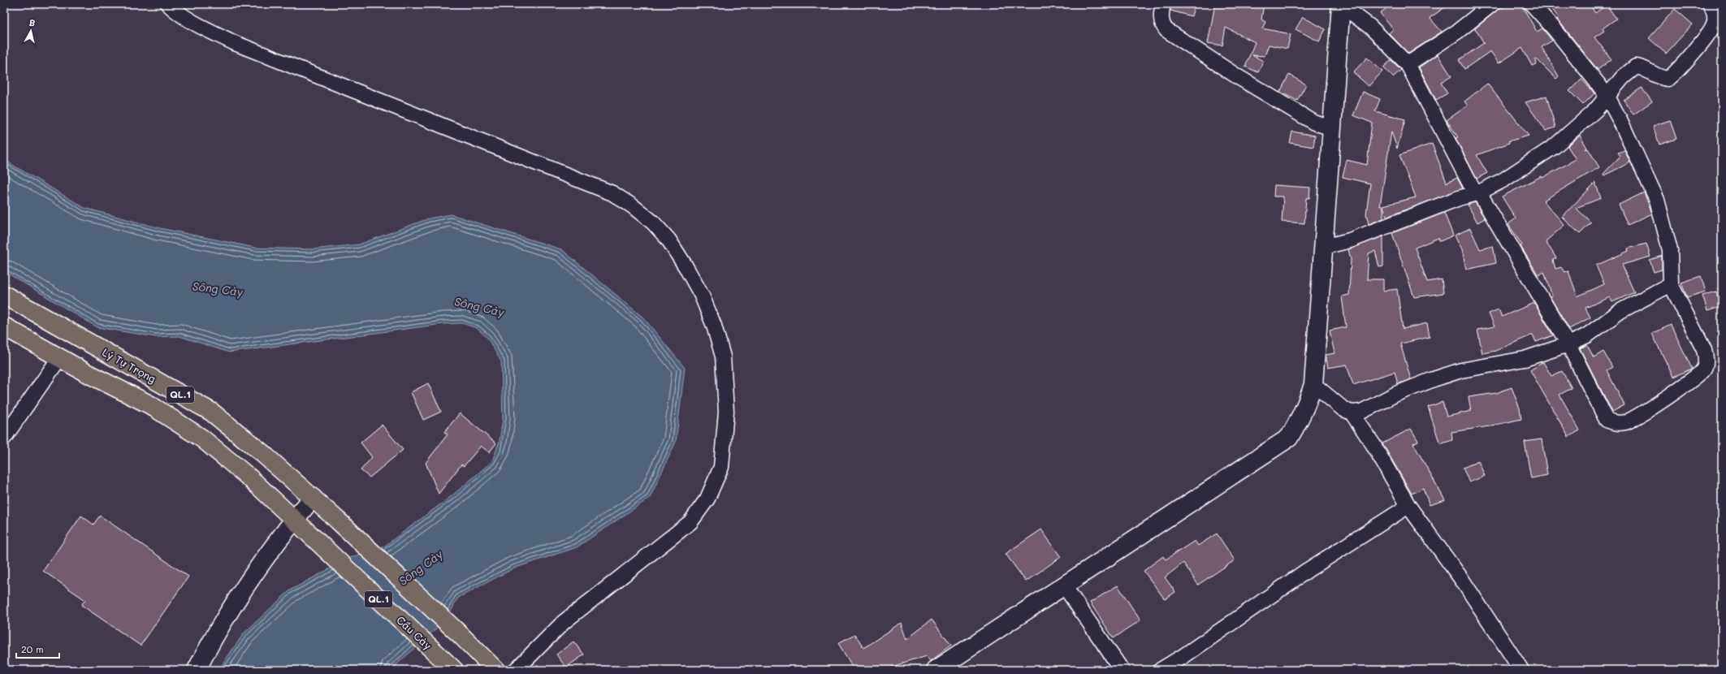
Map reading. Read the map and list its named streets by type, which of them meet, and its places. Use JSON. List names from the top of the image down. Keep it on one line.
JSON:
{"streets":{"main road":["Lý Tự Trọng","QL.1","Cầu Cày"]},"crossings":[["QL.1","Cầu Cày"]],"water":["Sông Cày"],"scale_bar":"20 m","north":"top"}
